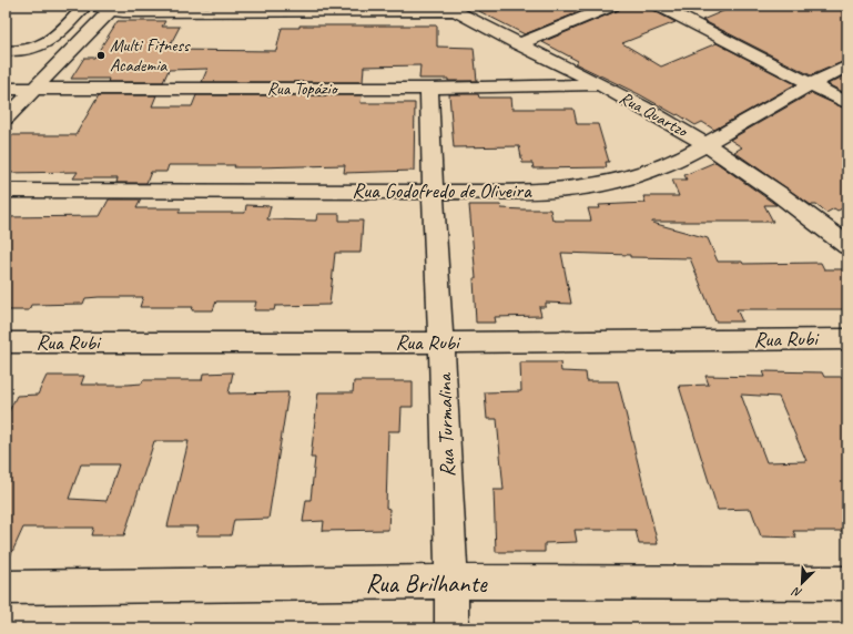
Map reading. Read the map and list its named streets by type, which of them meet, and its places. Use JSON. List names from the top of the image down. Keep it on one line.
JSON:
{"streets":{"street":["Rua Topázio","Rua Quartzo","Rua Godofredo de Oliveira","Rua Rubi","Rua Turmalina","Rua Brilhante"]},"crossings":[["Rua Topázio","Rua Quartzo"],["Rua Topázio","Rua Turmalina"],["Rua Quartzo","Rua Godofredo de Oliveira"],["Rua Godofredo de Oliveira","Rua Turmalina"],["Rua Rubi","Rua Turmalina"],["Rua Turmalina","Rua Brilhante"]],"places":["Multi Fitness Academia"],"north":"bottom left"}
